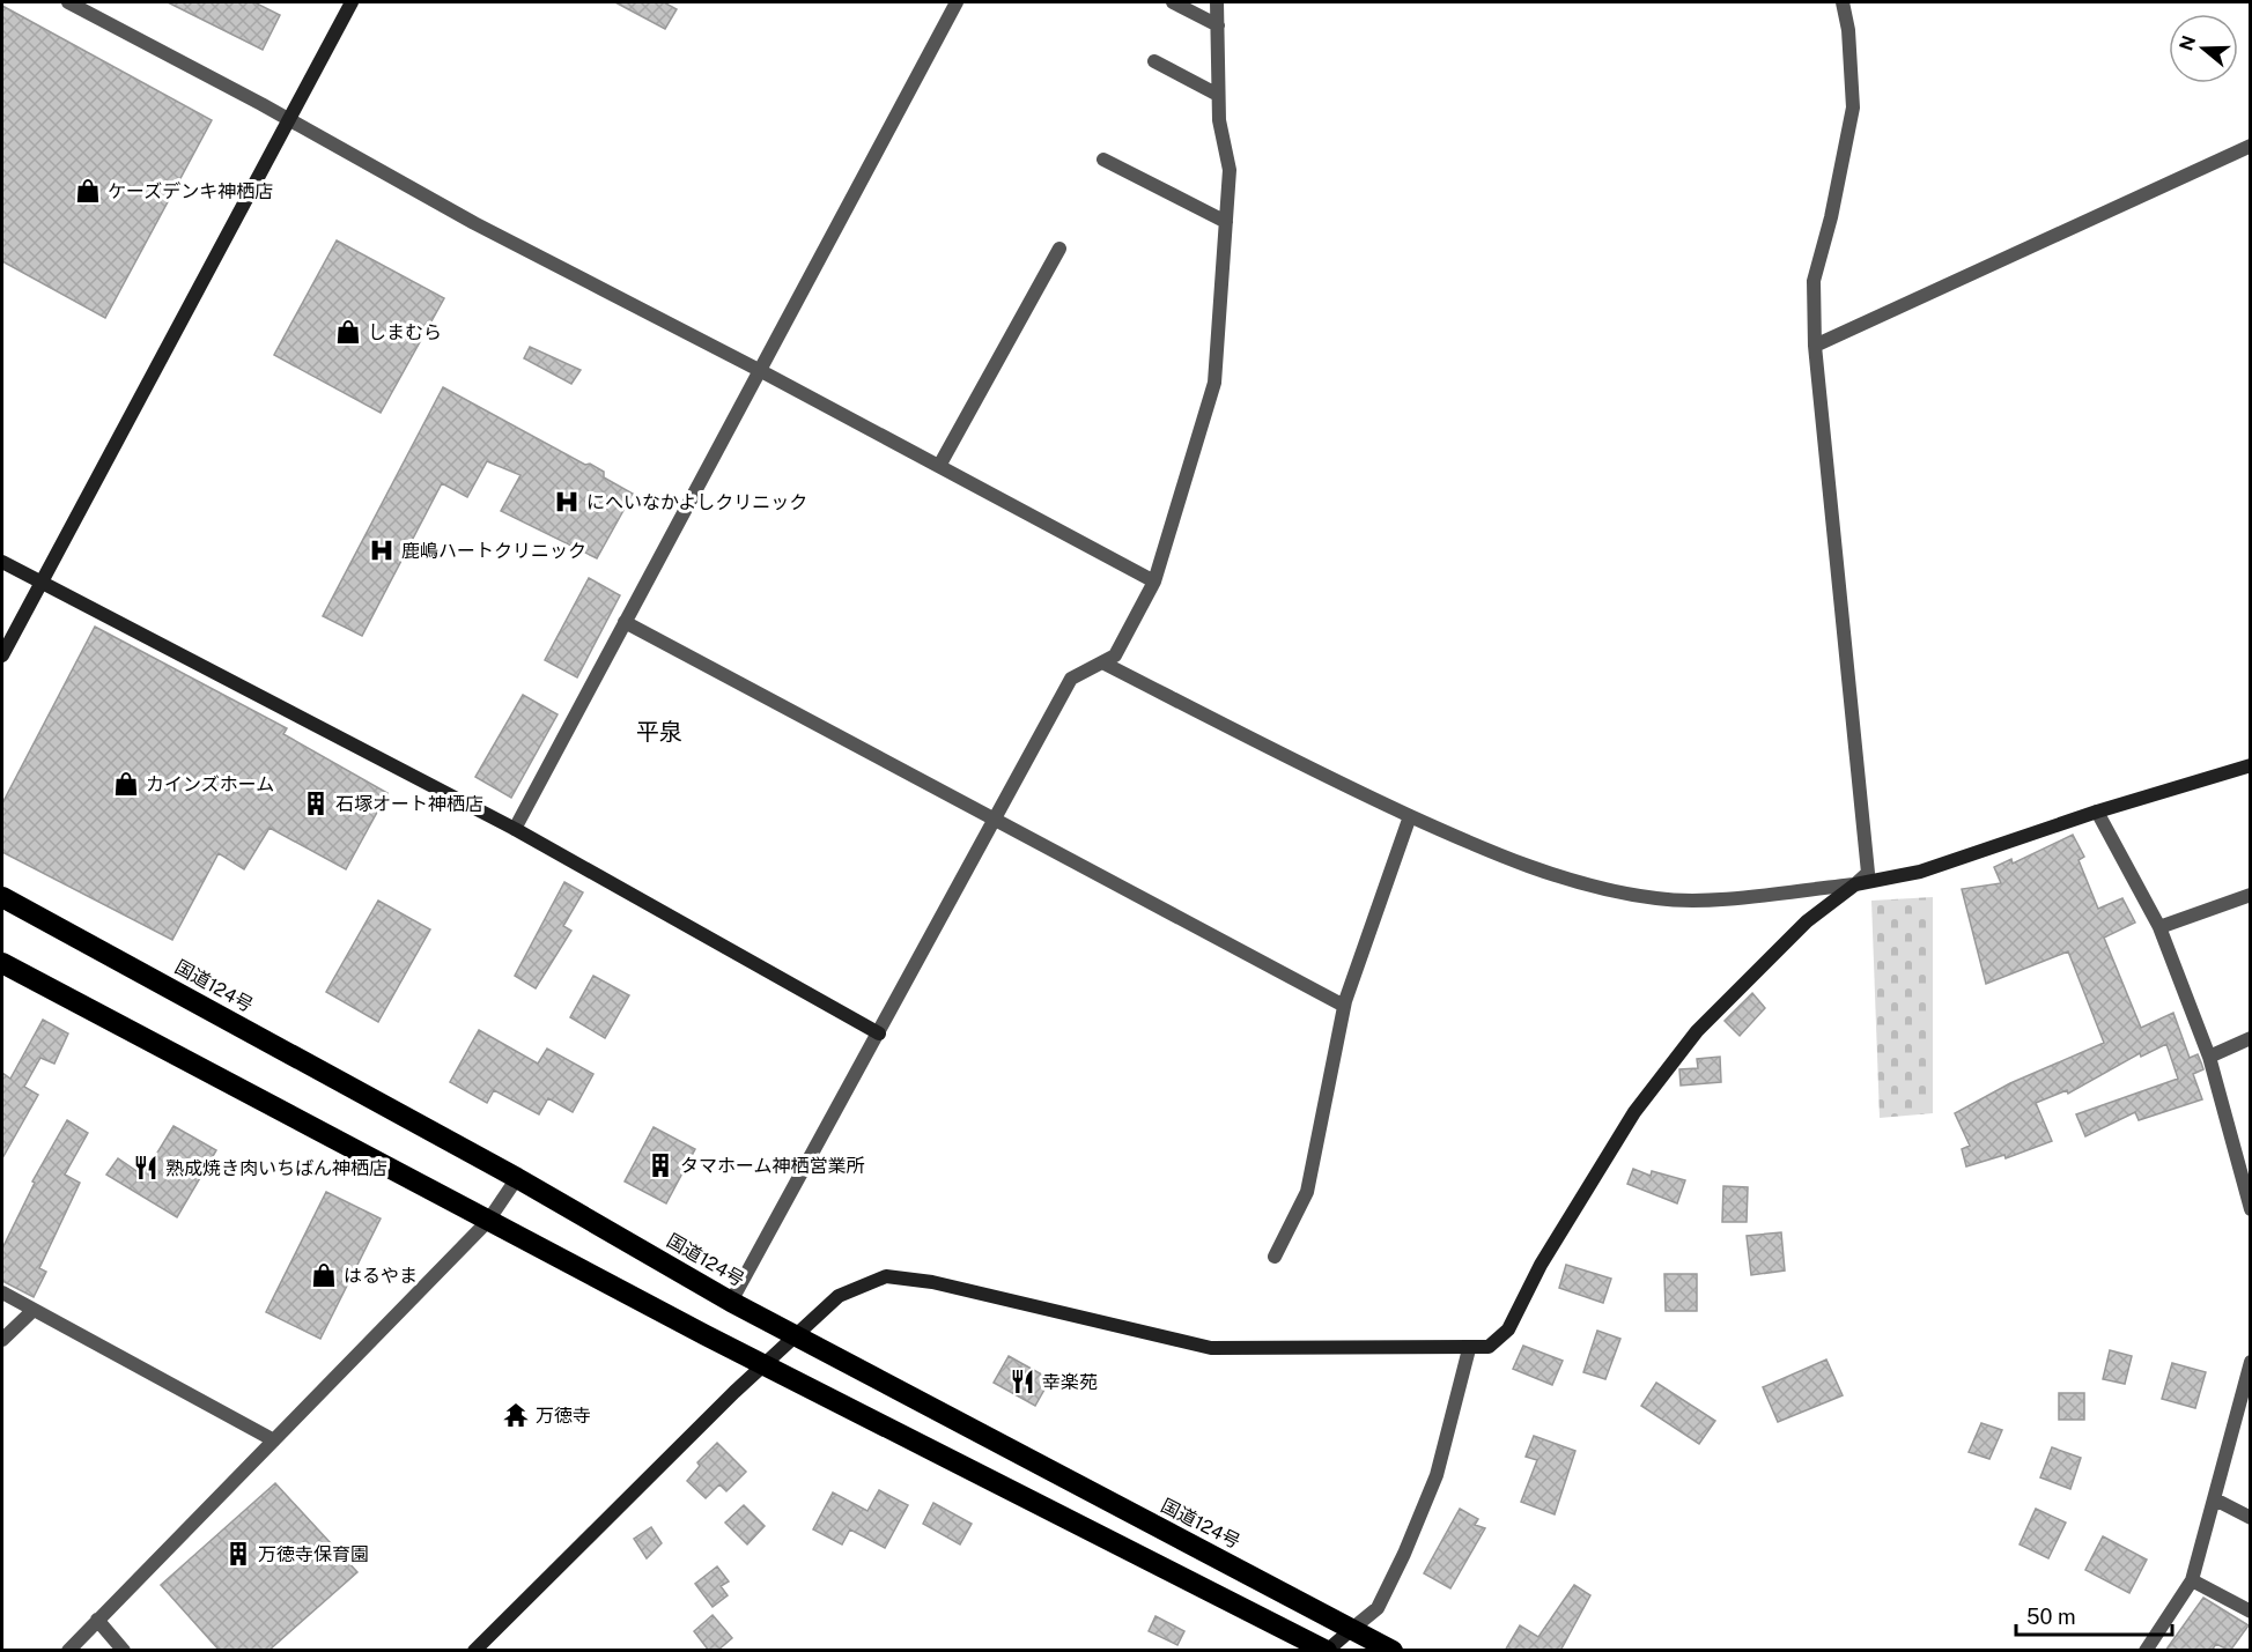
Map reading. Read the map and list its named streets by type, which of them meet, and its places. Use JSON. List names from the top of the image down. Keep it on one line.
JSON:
{"streets":{"highway":["国道124号"]},"districts":["平泉"],"places":{"shop":["ケーズデンキ神栖店","しまむら","カインズホーム","はるやま"],"hospital":["にへいなかよしクリニック","鹿嶋ハートクリニック"],"building":["石塚オート神栖店","タマホーム神栖営業所","万徳寺保育園"],"restaurant":["熟成焼き肉いちばん神栖店","幸楽苑"],"temple":["万徳寺"]},"scale_bar":"50 m","north":"left"}
